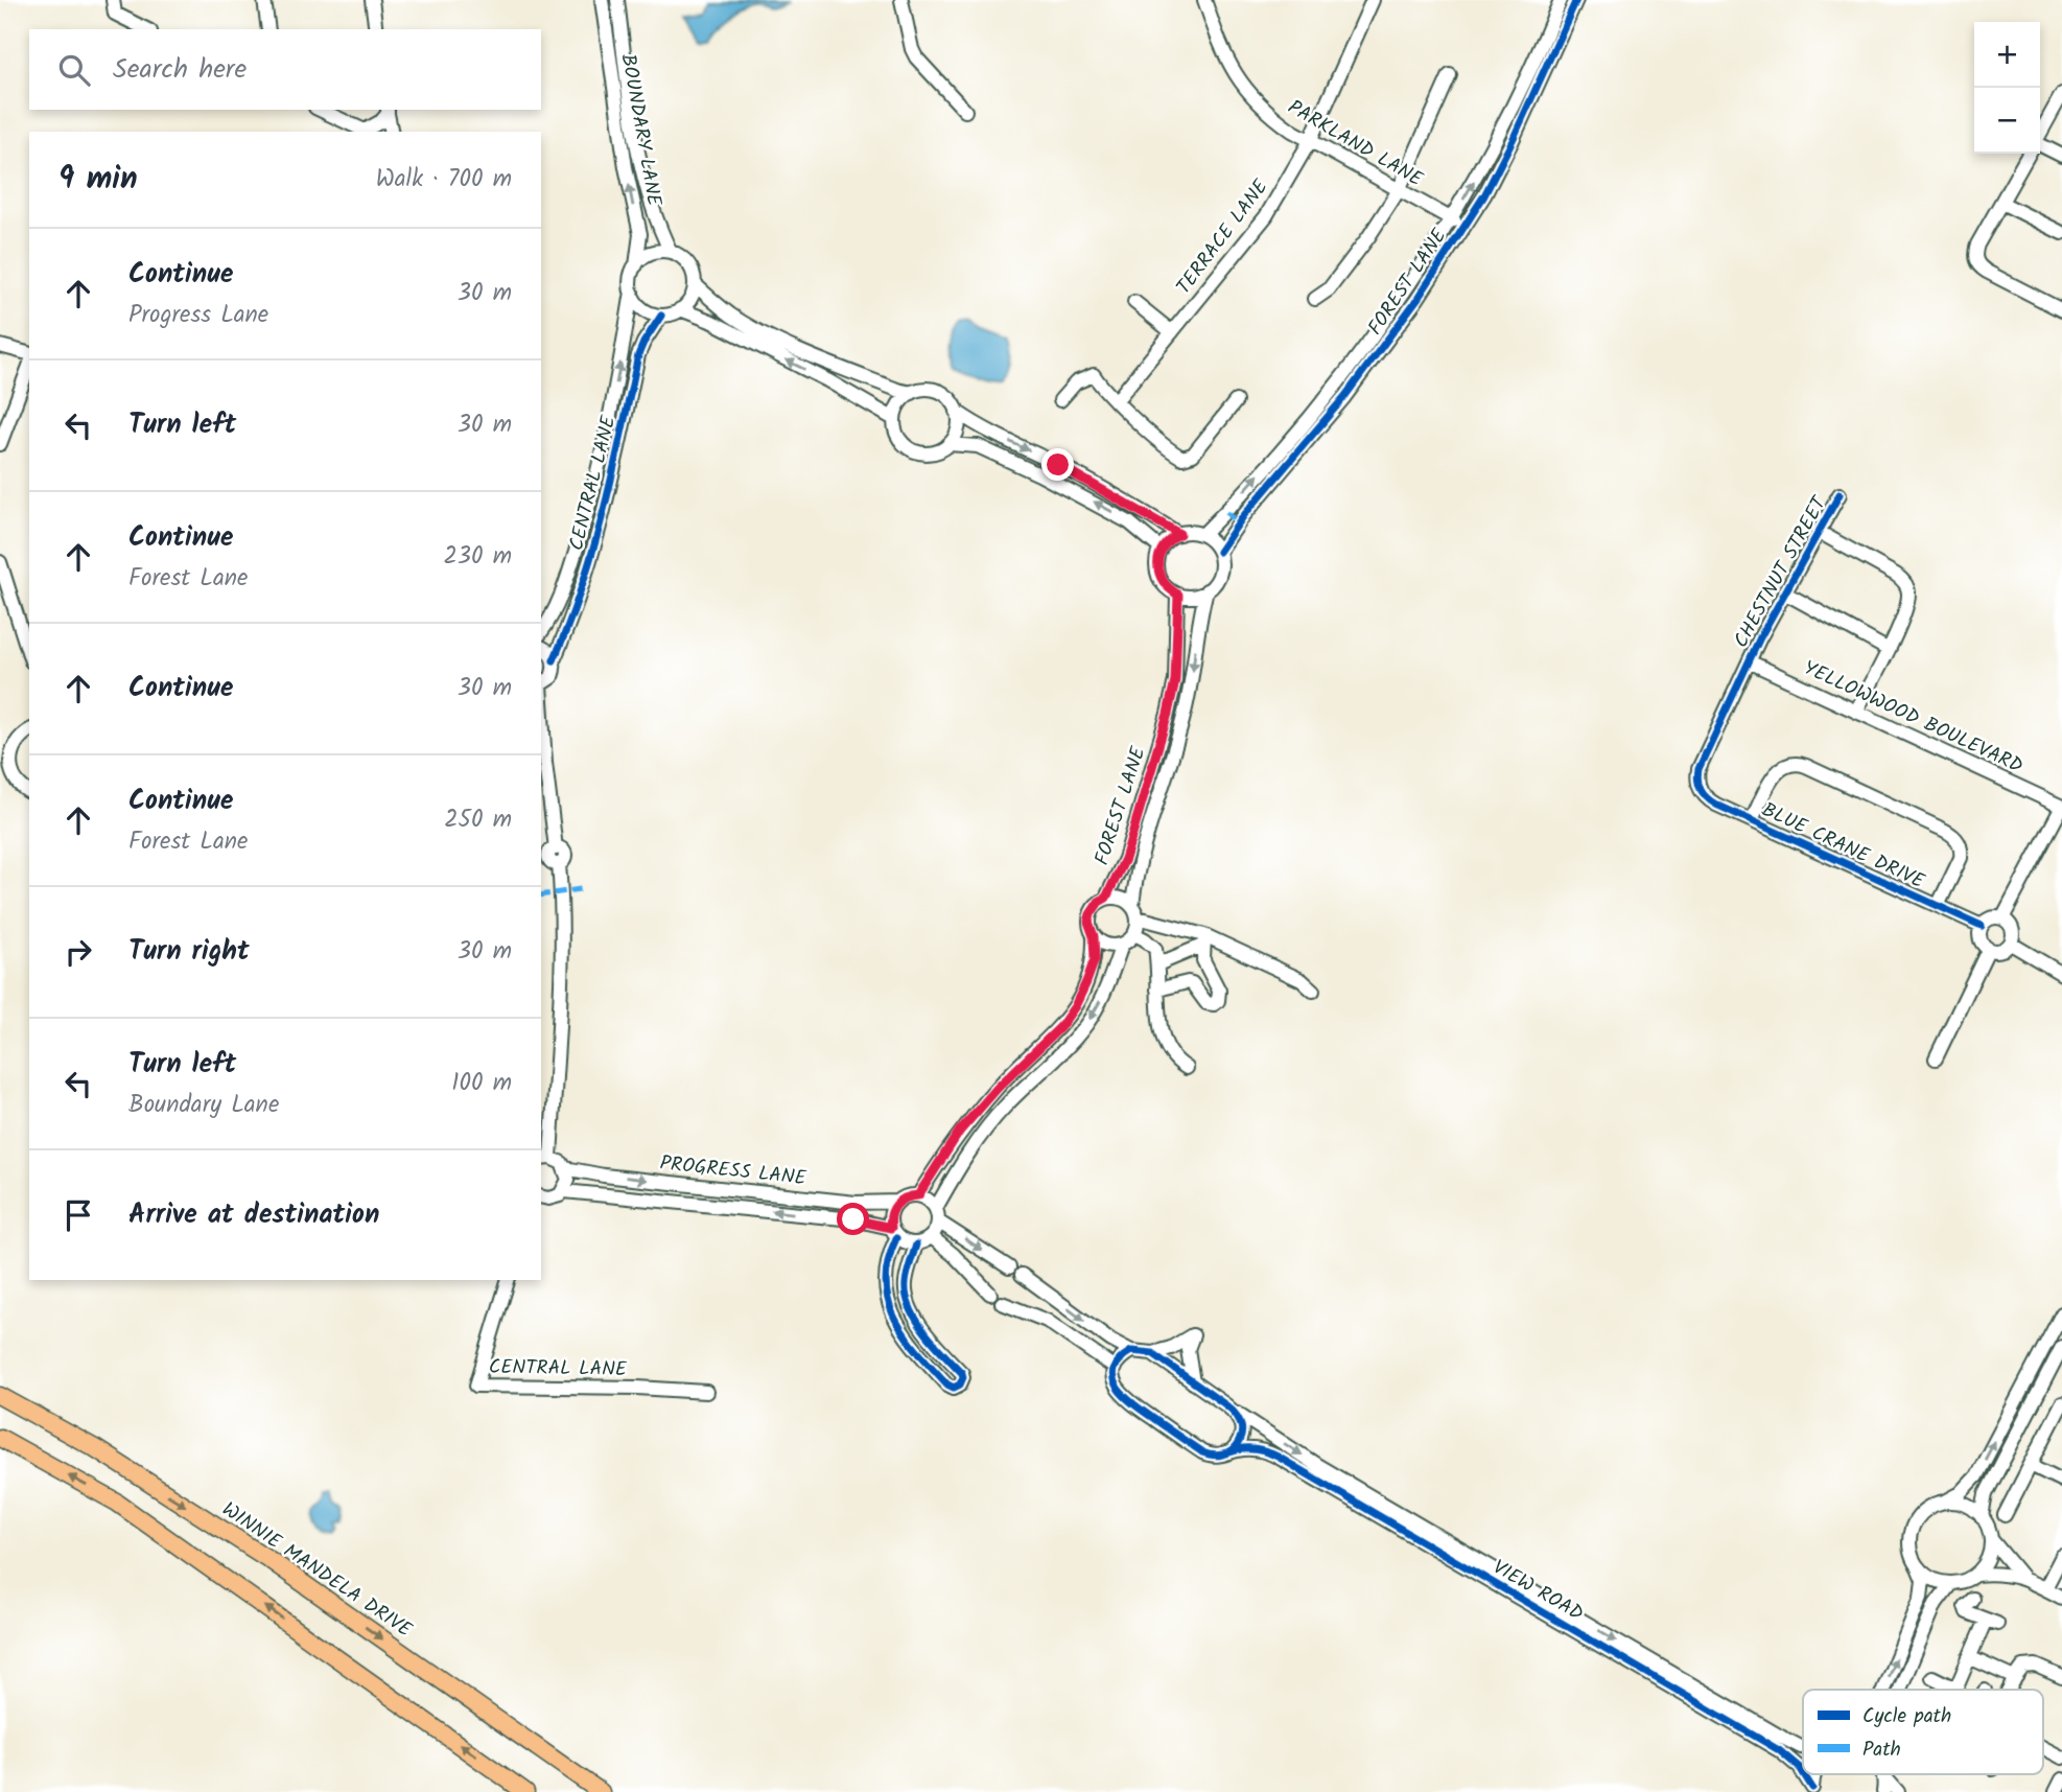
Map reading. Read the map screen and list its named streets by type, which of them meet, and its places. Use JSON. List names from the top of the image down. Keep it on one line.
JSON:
{"streets":{"main road":["WINNIE MANDELA DRIVE"],"street":["BOUNDARY LANE","PARKLAND LANE","TERRACE LANE","FOREST LANE","CENTRAL LANE","CHESTNUT STREET","YELLOWWOOD BOULEVARD","BLUE CRANE DRIVE","PROGRESS LANE","VIEW ROAD"]},"crossings":[["BOUNDARY LANE","CENTRAL LANE"],["PARKLAND LANE","TERRACE LANE"],["PARKLAND LANE","FOREST LANE"],["CHESTNUT STREET","YELLOWWOOD BOULEVARD"],["CHESTNUT STREET","BLUE CRANE DRIVE"]],"legend":["Cycle path","Path"],"page":{"map_buttons":["+","−"],"search":"Search here","heading":["9 min","Walk · 700 m"],"list":[["Continue","Progress Lane","30 m"],["Turn left","30 m"],["Continue","Forest Lane","230 m"],["Continue","30 m"],["Continue","Forest Lane","250 m"],["Turn right","30 m"],["Turn left","Boundary Lane","100 m"],"Arrive at destination"]}}
